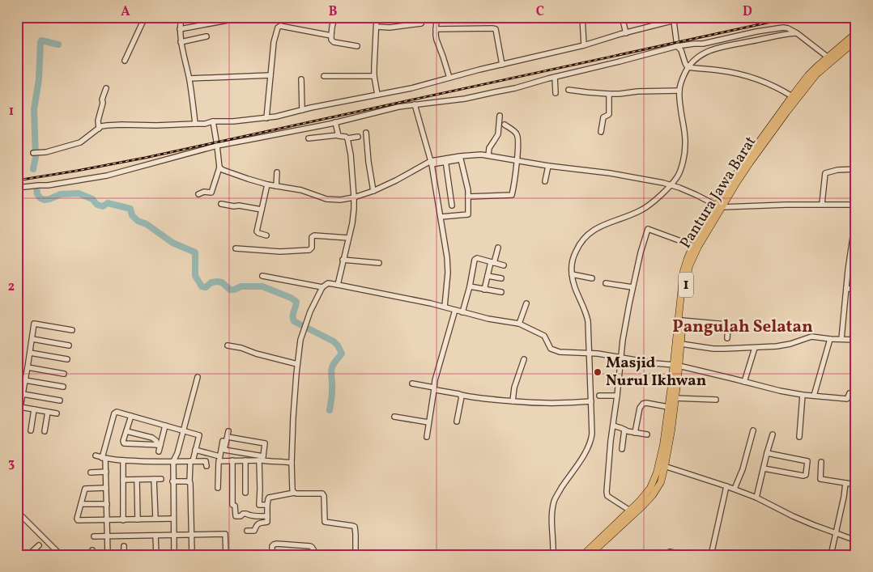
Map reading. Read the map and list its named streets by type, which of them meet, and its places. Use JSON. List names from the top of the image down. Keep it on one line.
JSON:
{"streets":{"highway":["Pantura Jawa Barat","1"]},"crossings":[["Pantura Jawa Barat","1"]],"districts":["Pangulah Selatan"],"places":["Masjid Nurul Ikhwan"],"grid":{"columns":["A","B","C","D"],"rows":["1","2","3"]}}
